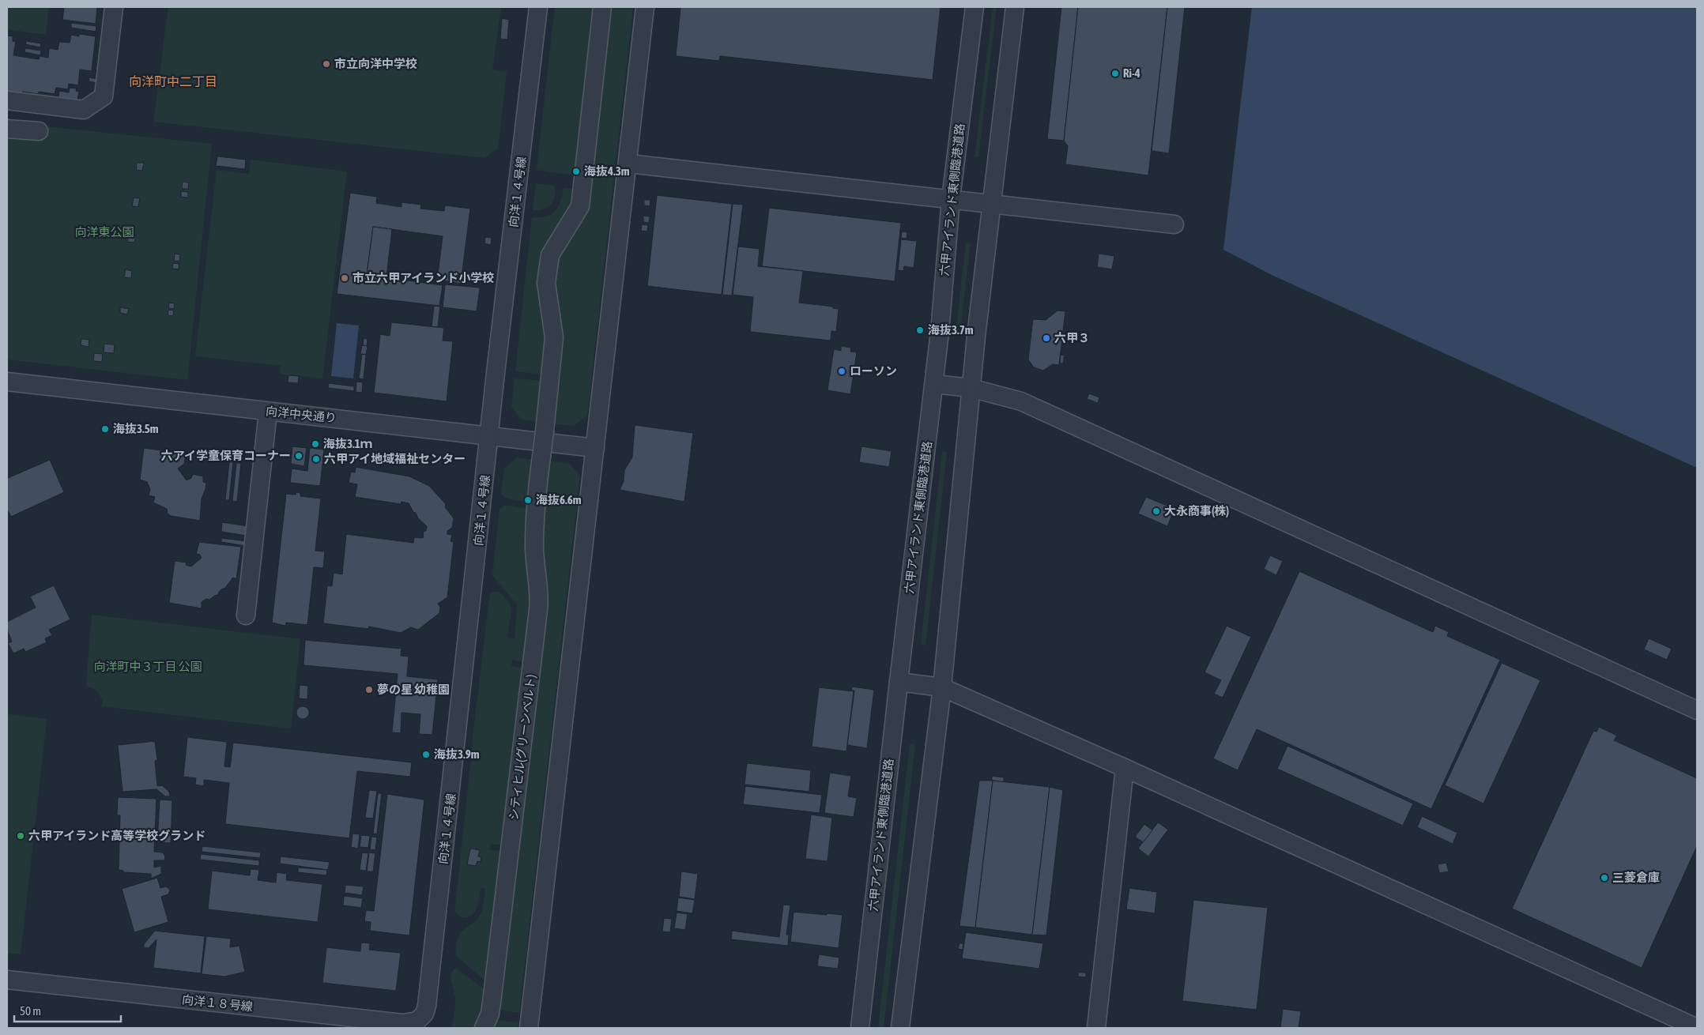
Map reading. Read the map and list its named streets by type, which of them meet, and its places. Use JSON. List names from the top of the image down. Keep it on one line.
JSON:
{"streets":{"street":["向洋１４号線","六甲アイランド東側臨港道路","向洋中央通り","シティヒル(グリーンベルト)","向洋１８号線"]},"crossings":[["向洋１４号線","向洋中央通り"],["向洋１４号線","向洋１８号線"]],"districts":["向洋町中二丁目"],"parks":["向洋東公園","向洋町中３丁目 公園"],"places":["市立向洋中学校","Ri-4","海抜4.3m","市立六甲アイランド小学校","海抜3.7m","六甲３","ローソン","海抜3.5m","海抜3.1ｍ","六アイ学童保育コーナー","六甲アイ地域福祉センター","海抜6.6m","大永商事(株)","夢の星 幼稚園","海抜3.9m","六甲アイランド高等学校グランド","三菱倉庫"],"scale_bar":"50 m"}
